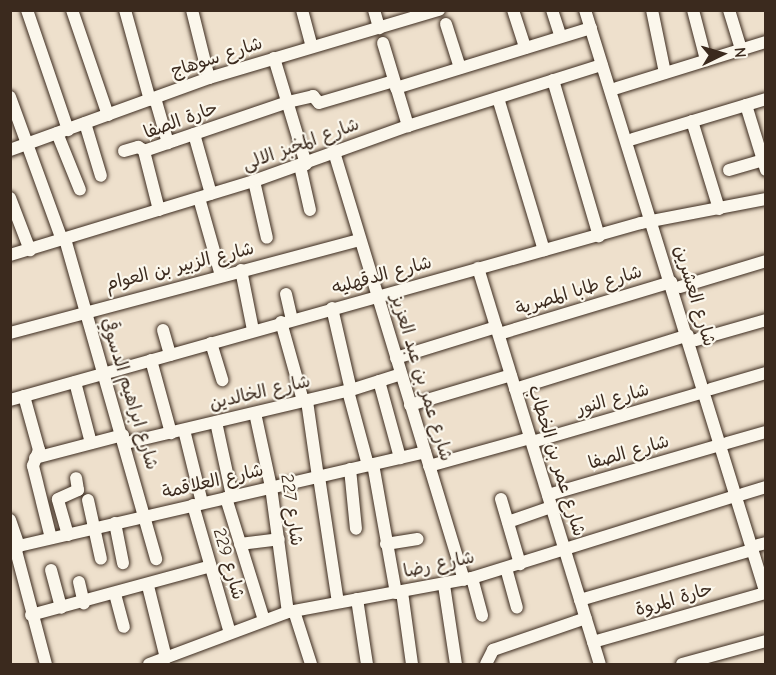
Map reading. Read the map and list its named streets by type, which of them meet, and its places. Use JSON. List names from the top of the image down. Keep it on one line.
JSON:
{"streets":{"street":["شارع سوهاج","حارة الصفا","شارع المخبز الالى","شارع الزبير بن العوام","شارع الدقهليه","شارع طابا المصرية","شارع العشرين","شارع عمر بن عبد العزيز","شارع الخالدين","شارع ابراهيم الدسوقي","شارع النور","شارع الصفا","شارع عمر بن الخطاب","شارع العلاقمة","شارع 227","شارع 229","شارع رضا","حارة المروة"]},"crossings":[["شارع سوهاج","شارع ابراهيم الدسوقي"],["حارة الصفا","شارع المخبز الالى"],["شارع المخبز الالى","شارع العشرين"],["شارع المخبز الالى","شارع عمر بن عبد العزيز"],["شارع المخبز الالى","شارع ابراهيم الدسوقي"],["شارع الزبير بن العوام","شارع عمر بن عبد العزيز"],["شارع الزبير بن العوام","شارع ابراهيم الدسوقي"],["شارع الدقهليه","شارع العشرين"],["شارع الدقهليه","شارع عمر بن عبد العزيز"],["شارع الدقهليه","شارع ابراهيم الدسوقي"],["شارع الدقهليه","شارع عمر بن الخطاب"],["شارع طابا المصرية","شارع العشرين"],["شارع طابا المصرية","شارع عمر بن عبد العزيز"],["شارع طابا المصرية","شارع عمر بن الخطاب"],["شارع العشرين","شارع النور"],["شارع العشرين","شارع الصفا"],["شارع العشرين","شارع رضا"],["شارع العشرين","حارة المروة"],["شارع عمر بن عبد العزيز","شارع الخالدين"],["شارع عمر بن عبد العزيز","شارع النور"],["شارع عمر بن عبد العزيز","شارع العلاقمة"],["شارع عمر بن عبد العزيز","شارع رضا"],["شارع الخالدين","شارع ابراهيم الدسوقي"],["شارع الخالدين","شارع 227"],["شارع الخالدين","شارع 229"],["شارع ابراهيم الدسوقي","شارع العلاقمة"],["شارع النور","شارع عمر بن الخطاب"],["شارع الصفا","شارع عمر بن الخطاب"],["شارع عمر بن الخطاب","شارع رضا"],["شارع عمر بن الخطاب","حارة المروة"],["شارع العلاقمة","شارع 227"],["شارع العلاقمة","شارع 229"],["شارع 227","شارع رضا"],["شارع 229","شارع رضا"]],"north":"right"}
